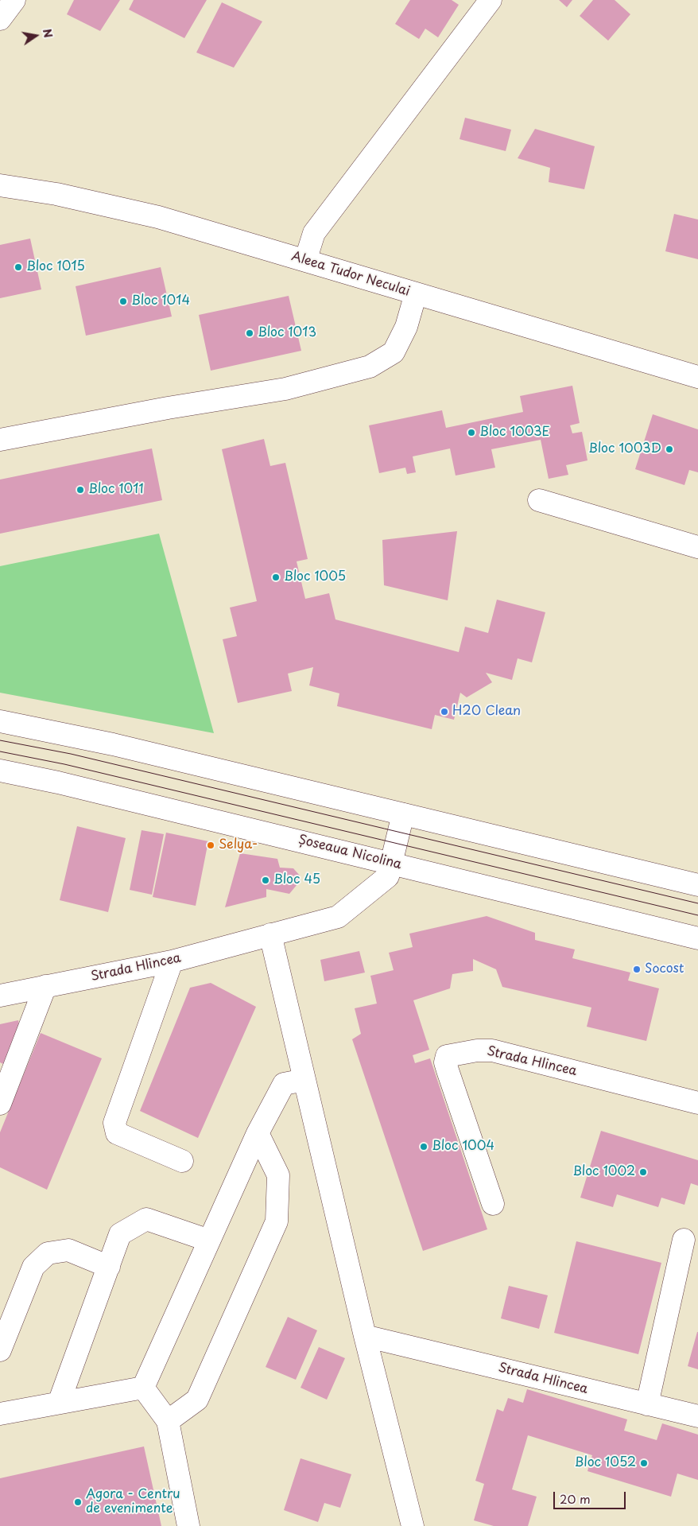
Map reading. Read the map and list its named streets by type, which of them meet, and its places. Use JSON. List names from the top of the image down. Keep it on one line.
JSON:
{"streets":{"street":["Aleea Tudor Neculai","Șoseaua Nicolina","Strada Hlincea"]},"crossings":[["Șoseaua Nicolina","Strada Hlincea"]],"places":["Bloc 1015","Bloc 1014","Bloc 1013","Bloc 1003E","Bloc 1003D","Bloc 1011","Bloc 1005","H2O Clean","Selya-","Bloc 45","Socost","Bloc 1004","Bloc 1002","Bloc 1052","Agora - Centru de evenimente"],"scale_bar":"20 m","north":"right"}
